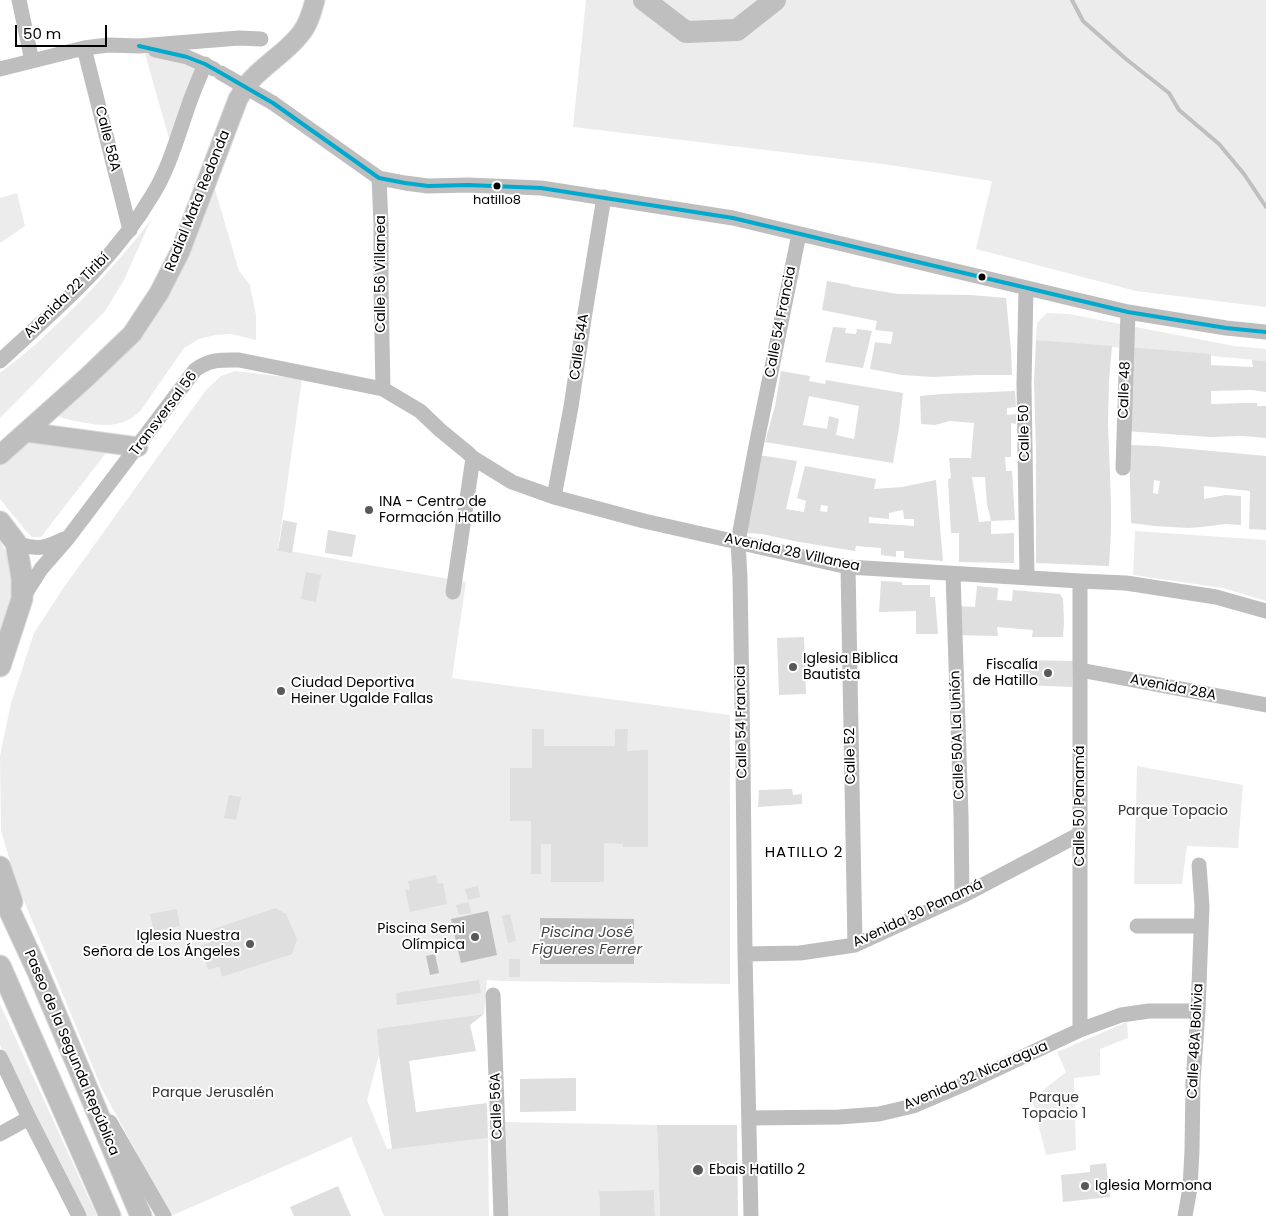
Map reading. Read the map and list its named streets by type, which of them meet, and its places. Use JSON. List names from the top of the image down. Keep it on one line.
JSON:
{"streets":{"highway":["Paseo de la Segunda República"],"main road":["Radial Mata Redonda"],"street":["Calle 58A","Calle 56 Villanea","Avenida 22 Tiribí","Calle 54 Francia","Calle 54A","Calle 48","Transversal 56","Calle 50","Avenida 28 Villanea","Avenida 28A","Calle 50A La Unión","Calle 52","Calle 50 Panamá","Avenida 30 Panamá","Calle 48A Bolivia","Avenida 32 Nicaragua","Calle 56A"]},"crossings":[["Calle 58A","Avenida 22 Tiribí"],["Calle 56 Villanea","Transversal 56"],["Calle 56 Villanea","Avenida 28 Villanea"],["Calle 54 Francia","Avenida 28 Villanea"],["Calle 54 Francia","Avenida 30 Panamá"],["Calle 54 Francia","Avenida 32 Nicaragua"],["Calle 54A","Avenida 28 Villanea"],["Transversal 56","Avenida 28 Villanea"],["Calle 50","Avenida 28 Villanea"],["Avenida 28 Villanea","Calle 50A La Unión"],["Avenida 28 Villanea","Calle 52"],["Avenida 28 Villanea","Calle 50 Panamá"],["Avenida 28A","Calle 50 Panamá"],["Calle 50A La Unión","Avenida 30 Panamá"],["Calle 52","Avenida 30 Panamá"],["Calle 50 Panamá","Avenida 30 Panamá"],["Calle 50 Panamá","Avenida 32 Nicaragua"],["Calle 48A Bolivia","Avenida 32 Nicaragua"]],"districts":["HATILLO 2"],"water":["Piscina José Figueres Ferrer"],"parks":["Parque Topacio","Parque Jerusalén","Parque Topacio 1"],"places":["hatillo8","INA - Centro de Formación Hatillo","Iglesia Biblica Bautista","Fiscalía de Hatillo","Ciudad Deportiva Heiner Ugalde Fallas","Piscina Semi Olímpica","Iglesia Nuestra Señora de Los Ángeles","Ebais Hatillo 2","Iglesia Mormona"],"scale_bar":"50 m"}
